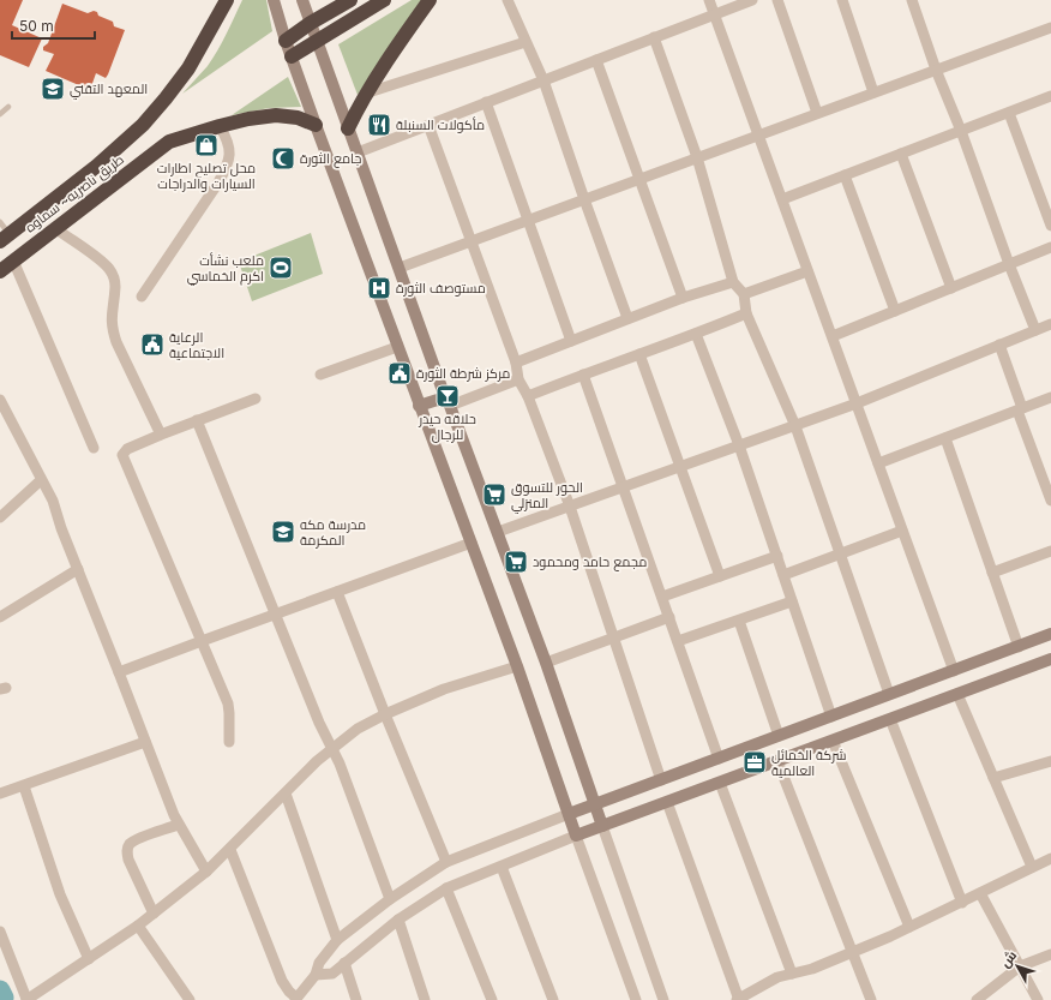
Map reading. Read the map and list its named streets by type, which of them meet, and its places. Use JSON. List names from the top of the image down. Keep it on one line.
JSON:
{"streets":{"highway":["طريق ناصريه~ سماوه"]},"places":{"school or university":["المعهد التقني","مدرسة مكه المكرمة"],"restaurant":["مأكولات السنبلة"],"shop":["محل تصليح اطارات السيارات والدراجات"],"mosque":["جامع الثورة"],"sports":["ملعب نشأت اكرم الخماسي"],"hospital":["مستوصف الثورة"],"public building":["الرعاية الاجتماعية","مركز شرطة الثورة"],"bar":["حلاقه حيدر للرجال"],"supermarket":["الحور للتسوق المنزلي","مجمع حامد ومحمود"],"office":["شركة الخمائل العالمية"]},"scale_bar":"50 m","north":"top left"}
